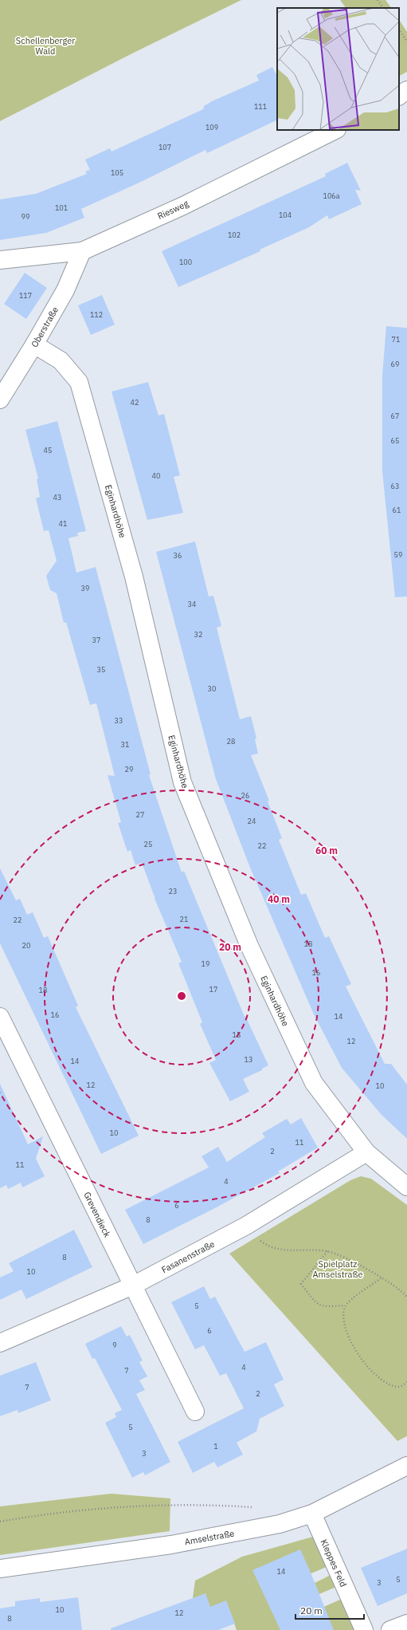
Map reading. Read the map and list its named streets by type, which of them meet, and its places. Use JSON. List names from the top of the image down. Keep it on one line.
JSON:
{"streets":{"street":["Riesweg","Oberstraße","Eginhardhöhe","Grevendieck","Fasanenstraße","Amselstraße","Kleppes Feld"]},"crossings":[["Riesweg","Oberstraße"],["Oberstraße","Eginhardhöhe"],["Eginhardhöhe","Fasanenstraße"],["Grevendieck","Fasanenstraße"],["Amselstraße","Kleppes Feld"]],"parks":["Schellenberger Wald","Spielplatz Amselstraße"],"house_numbers":["111","109","107","105","106a","101","104","99","102","100","117","112","71","69","42","67","65","45","40","63","43","61","41","59","36","39","34","32","37","35","30","33","28","31","29","26","27","24","25","22","23","21","22","18","20","19","16","17","18","16","14","15","12","13","14","12","10","10","11","2","11","4","6","8","8","10","5","6","9","4","7","7","2","5","1","3","14","5","3","10","12","8"],"scale_bar":"20 m","rings":["60 m","40 m","20 m"]}
